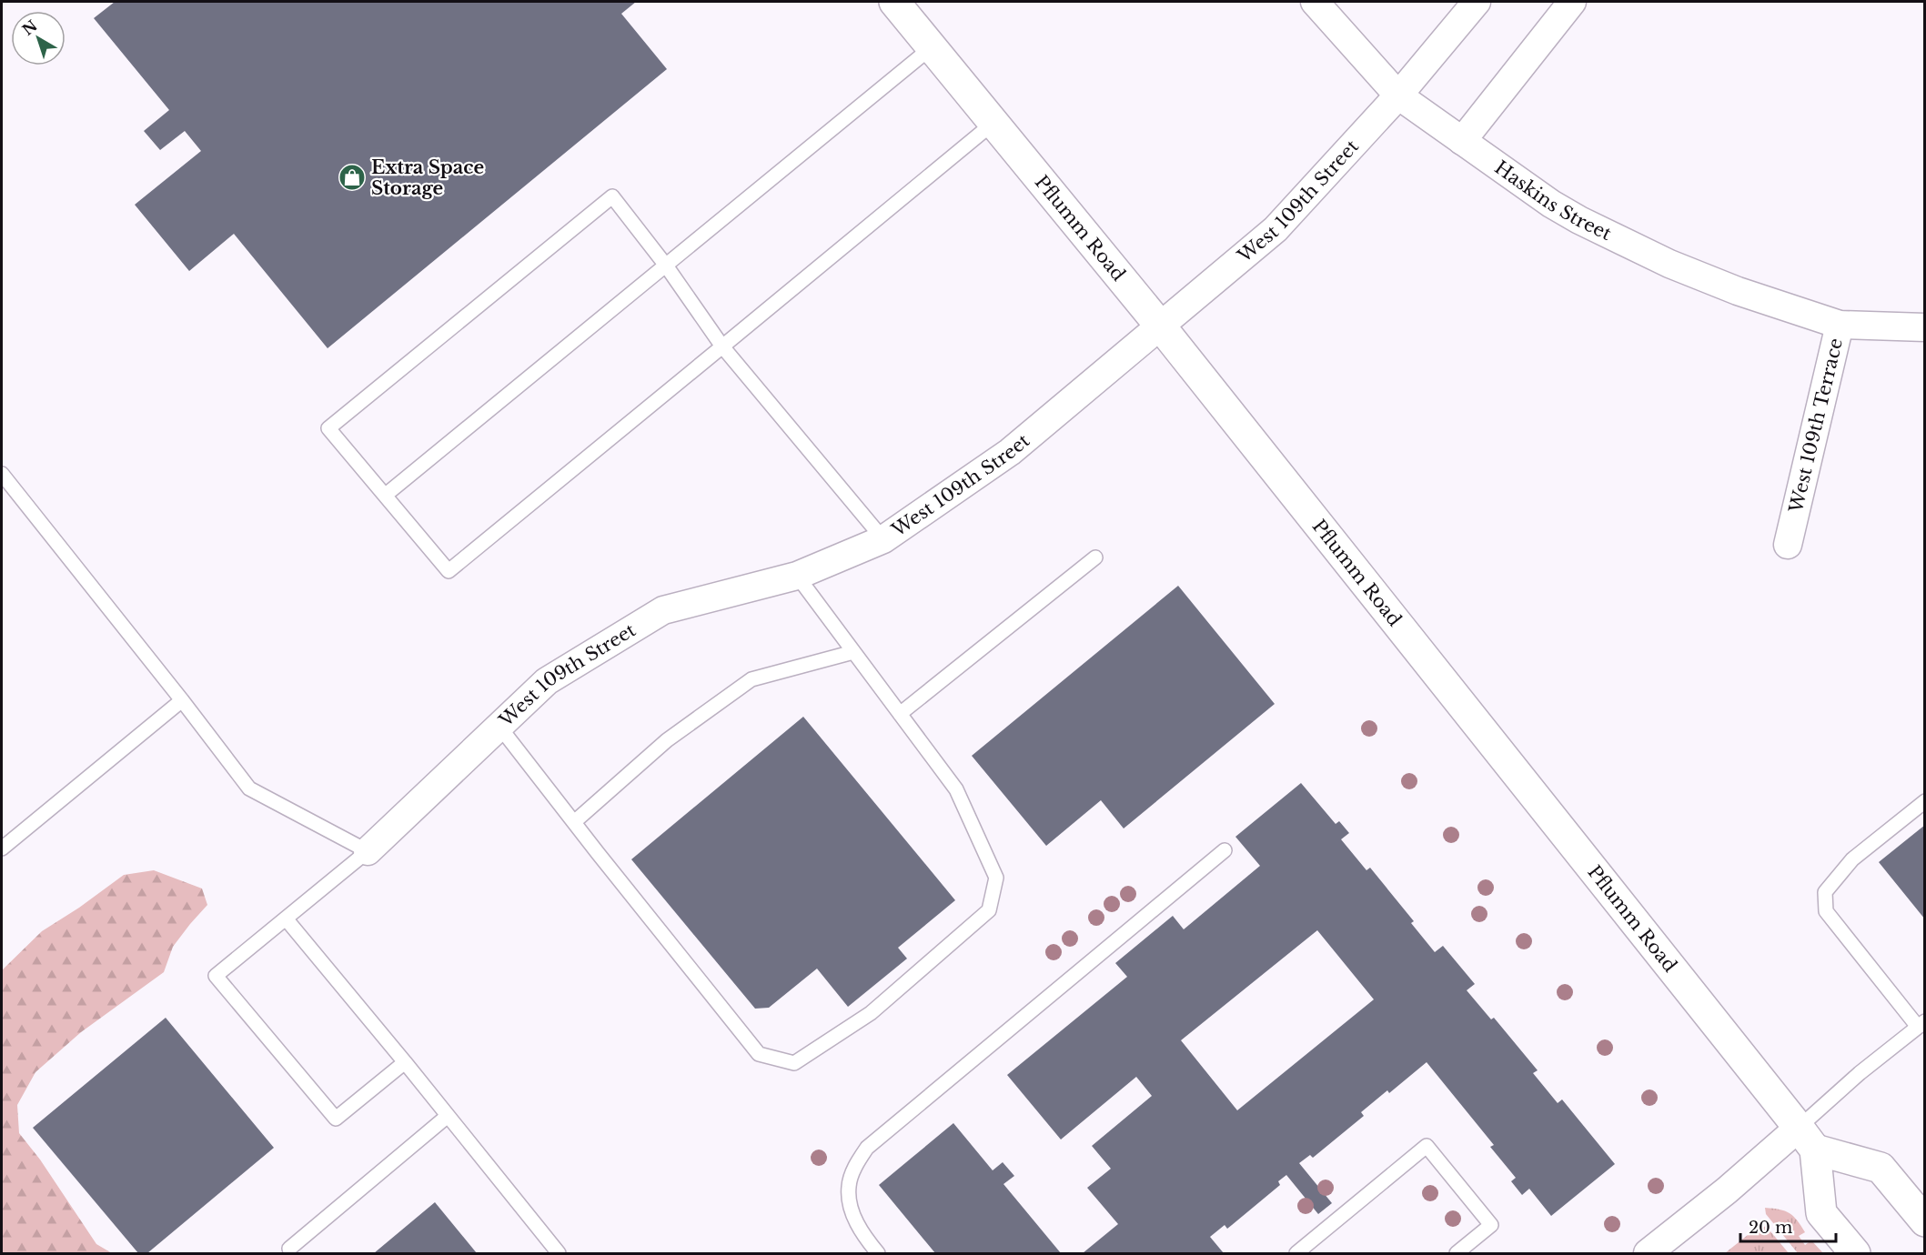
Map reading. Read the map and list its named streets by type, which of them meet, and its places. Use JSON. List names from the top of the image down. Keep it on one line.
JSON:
{"streets":{"main road":["Pflumm Road"],"street":["Haskins Street","West 109th Street","West 109th Terrace"]},"crossings":[["Haskins Street","West 109th Street"],["Haskins Street","West 109th Terrace"],["West 109th Street","Pflumm Road"]],"places":{"shop":["Extra Space Storage"]},"scale_bar":"20 m","north":"top left"}
